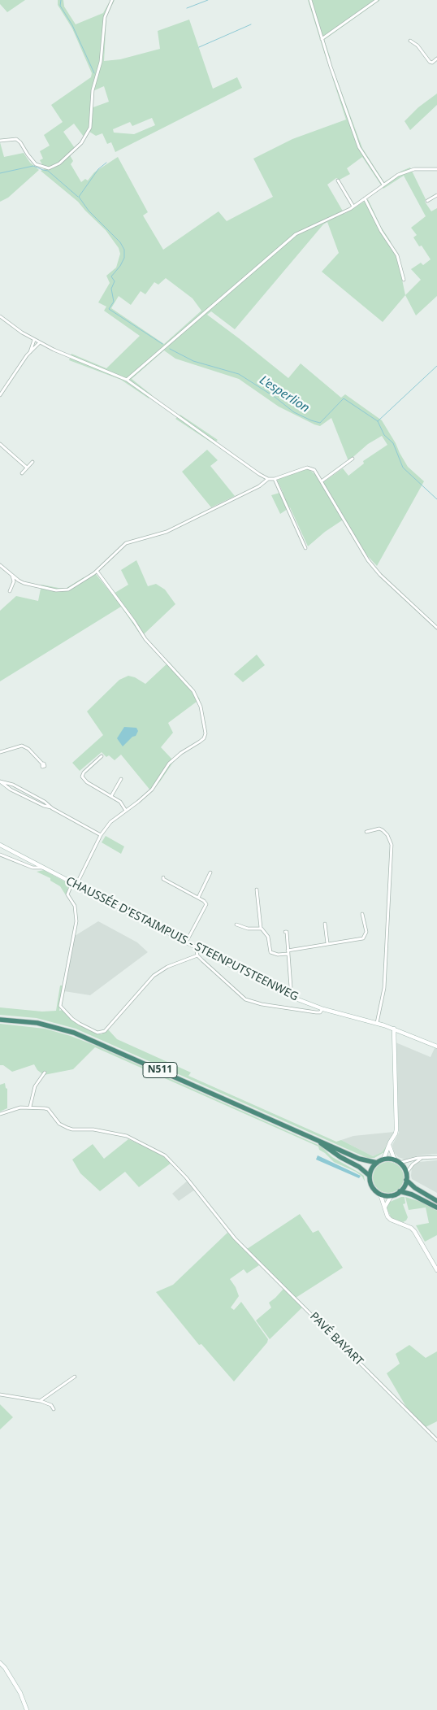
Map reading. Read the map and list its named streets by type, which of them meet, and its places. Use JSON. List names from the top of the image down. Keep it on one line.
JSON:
{"streets":{"highway":["N511"],"main road":["CHAUSSÉE D'ESTAIMPUIS - STEENPUTSTEENWEG"],"street":["PAVÉ BAYART"]},"water":["L'esperlion"]}
